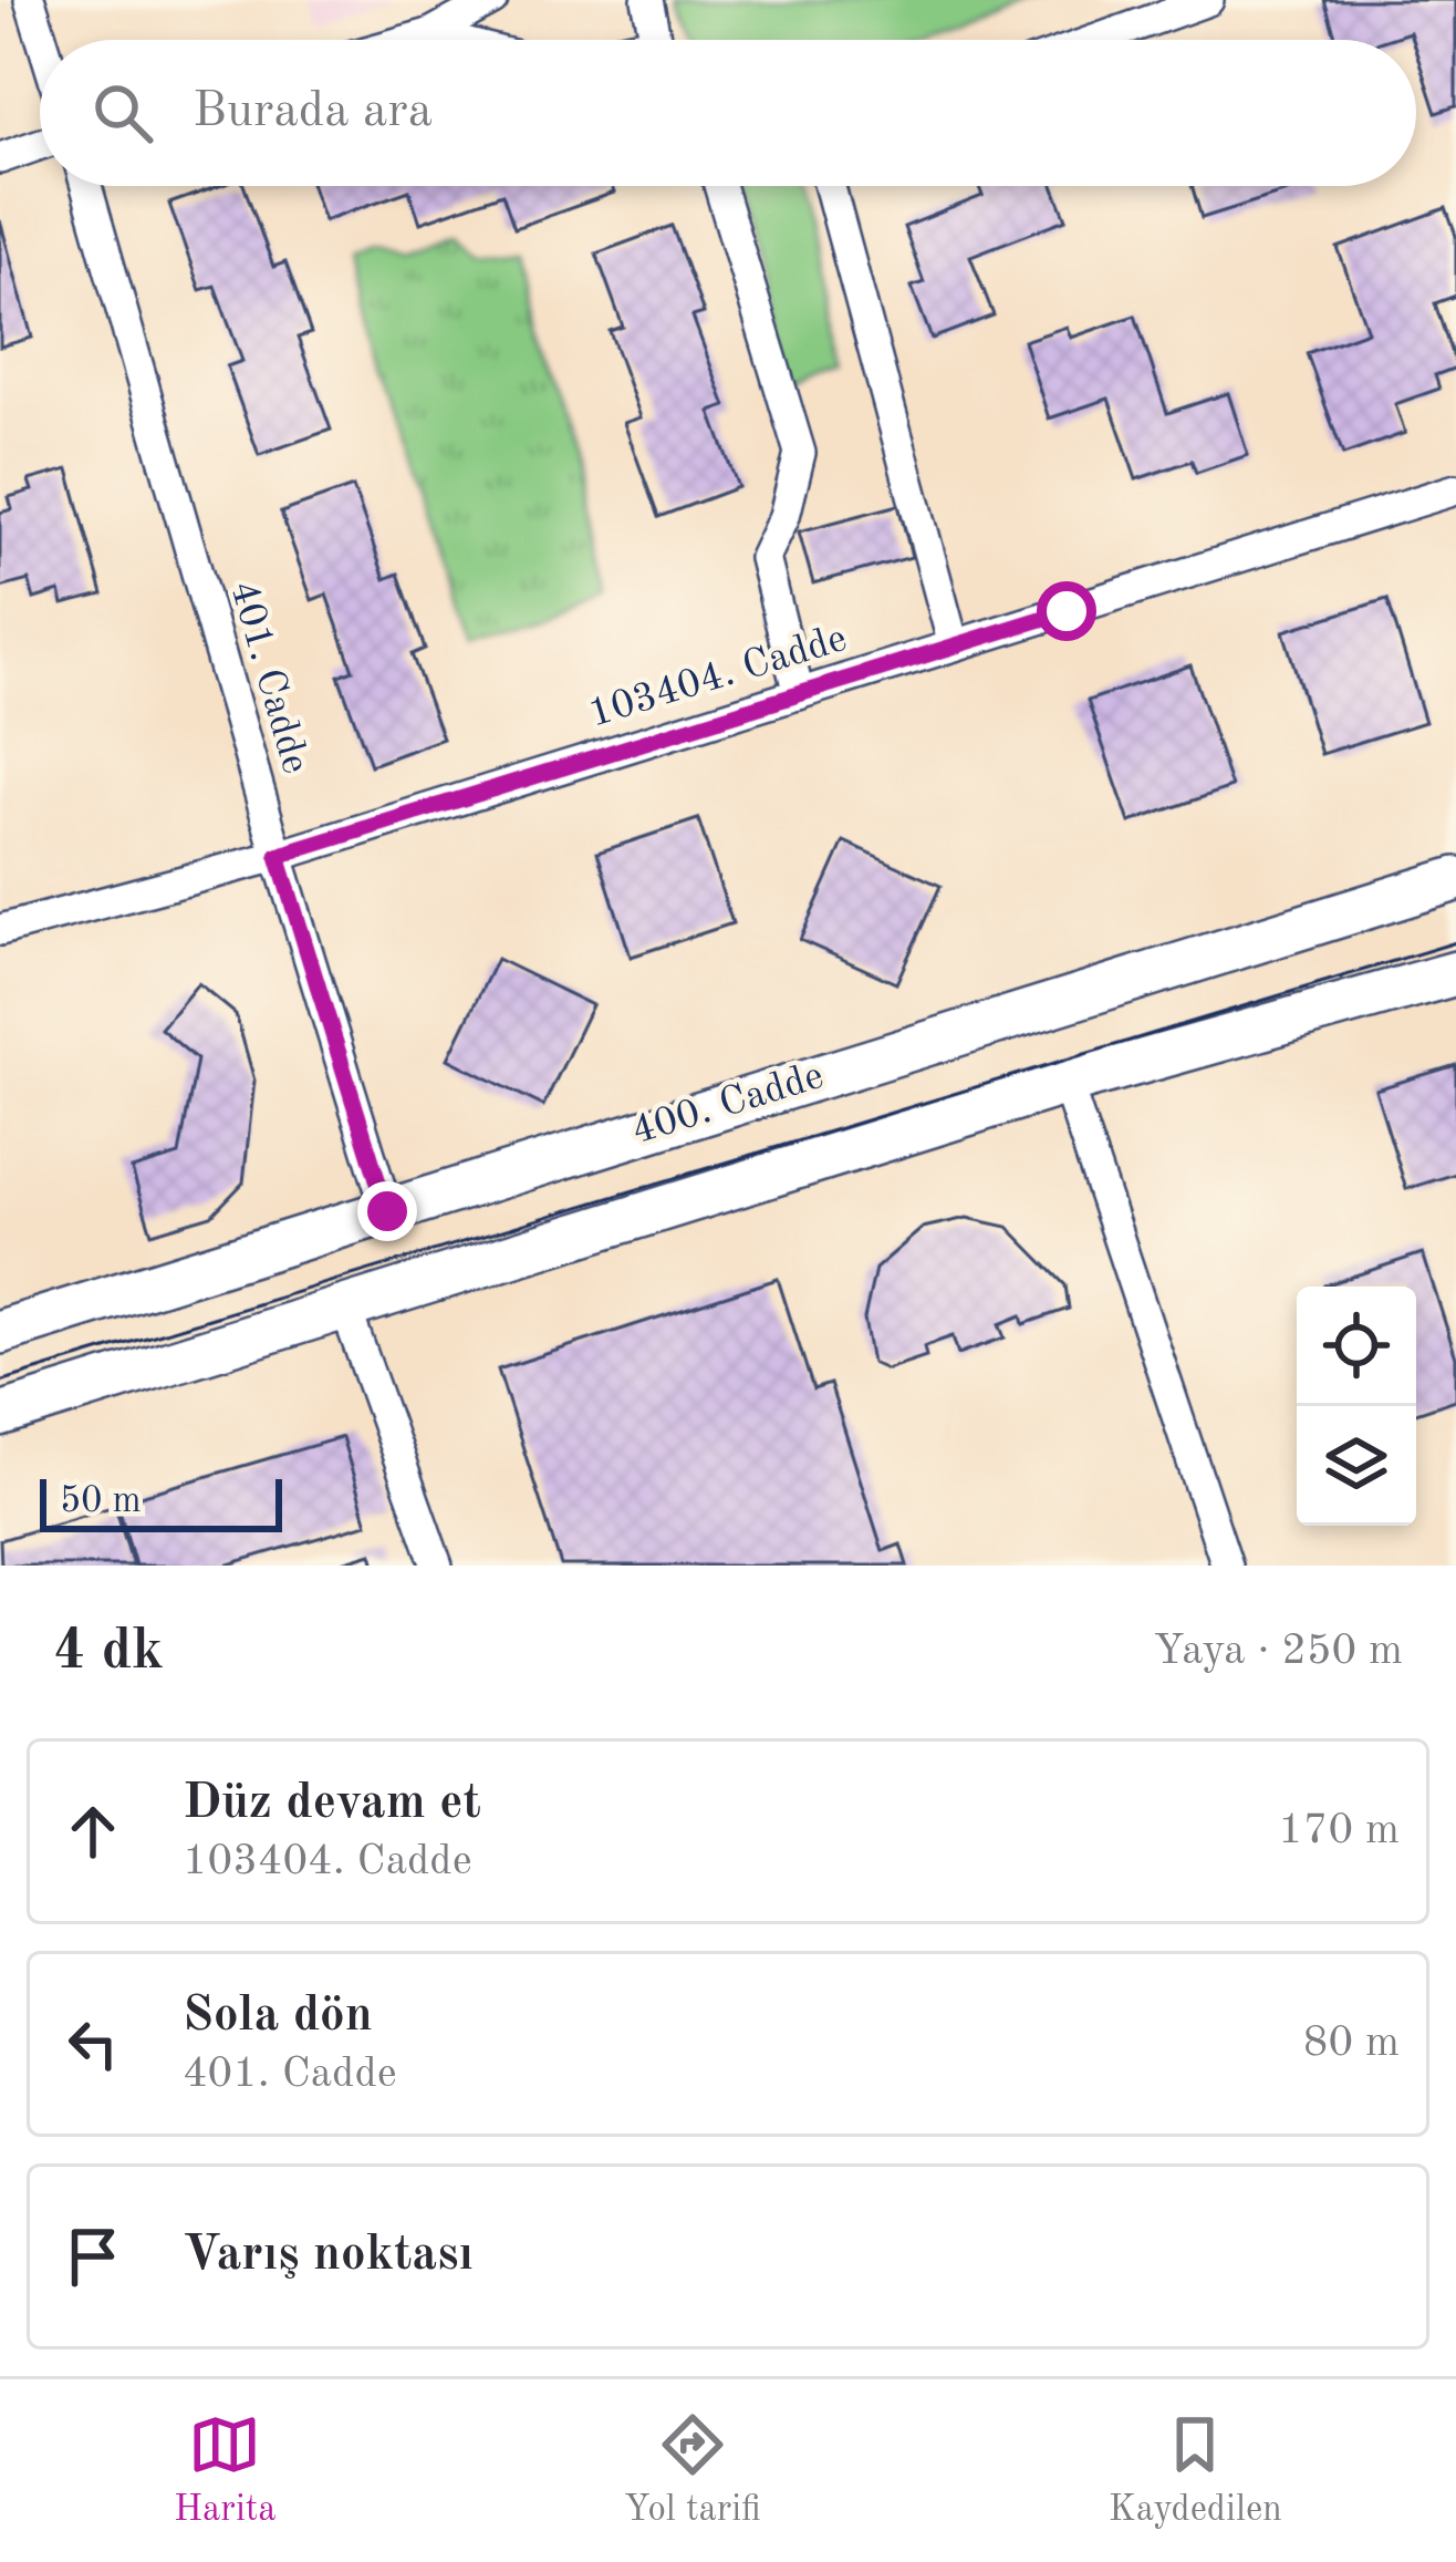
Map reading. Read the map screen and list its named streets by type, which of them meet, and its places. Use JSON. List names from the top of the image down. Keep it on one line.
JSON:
{"streets":{"main road":["400. Cadde"],"street":["401. Cadde","103404. Cadde"]},"crossings":[["401. Cadde","103404. Cadde"],["401. Cadde","400. Cadde"]],"scale_bar":"50 m","page":{"search":"Burada ara","scale":"50 m","heading":["4 dk","Yaya · 250 m"],"list":[["Düz devam et","103404. Cadde","170 m"],["Sola dön","401. Cadde","80 m"],"Varış noktası"],"nav":["Harita","Yol tarifi","Kaydedilen"]}}
